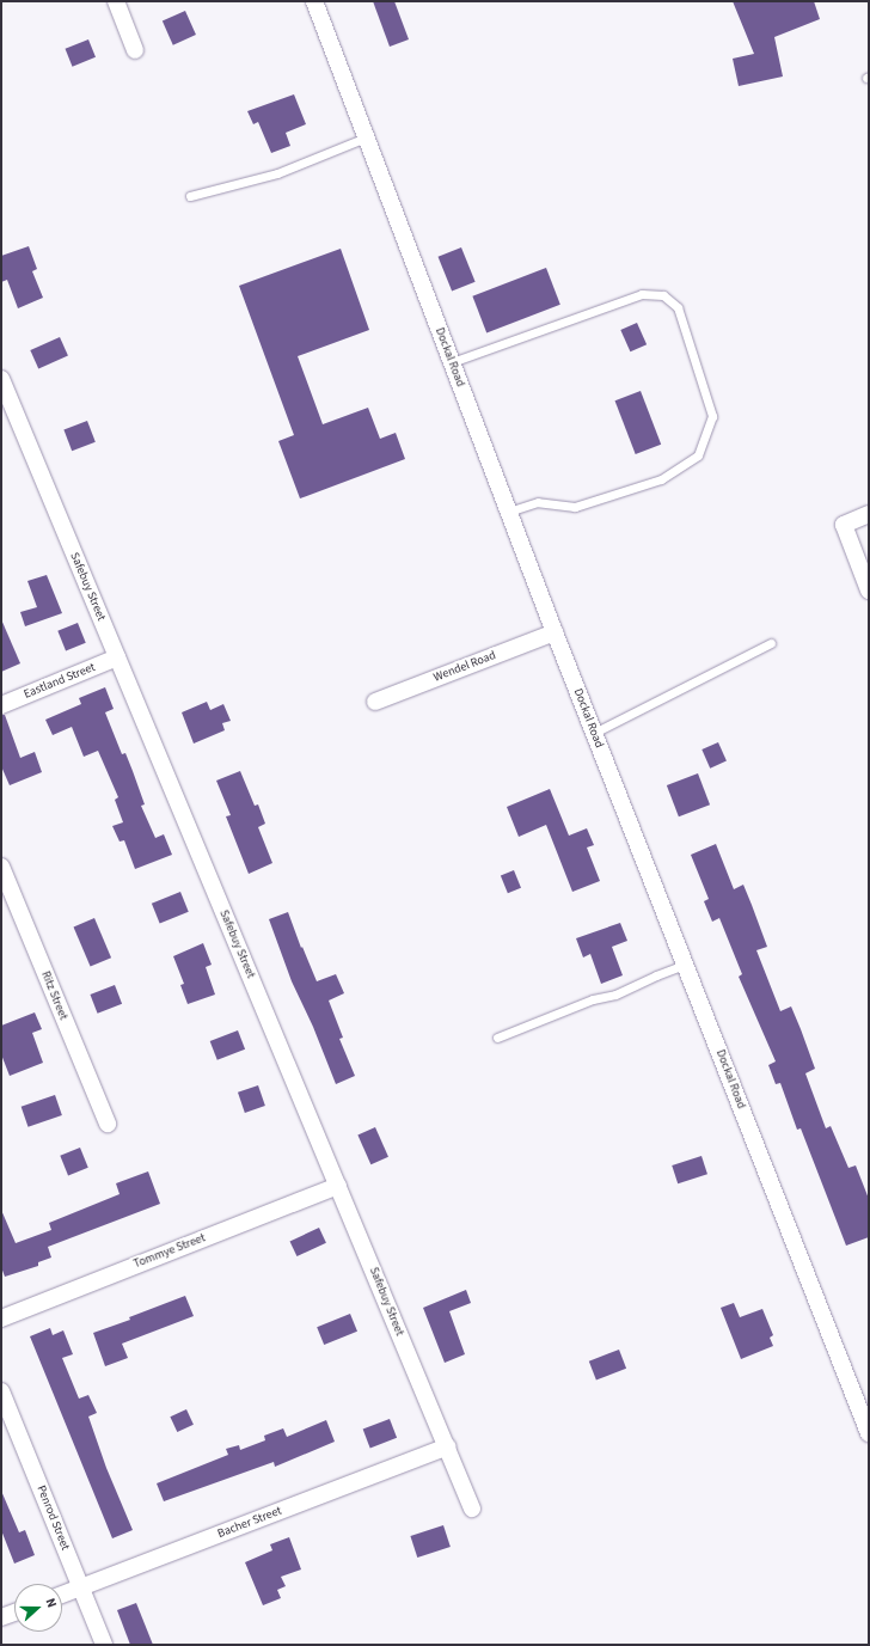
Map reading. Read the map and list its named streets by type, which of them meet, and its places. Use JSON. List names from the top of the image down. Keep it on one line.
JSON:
{"streets":{"street":["Dockal Road","Safebuy Street","Wendel Road","Eastland Street","Ritz Street","Tommye Street","Penrod Street","Bacher Street"]},"crossings":[["Dockal Road","Wendel Road"],["Safebuy Street","Eastland Street"],["Safebuy Street","Tommye Street"],["Safebuy Street","Bacher Street"],["Penrod Street","Bacher Street"]],"north":"right"}
